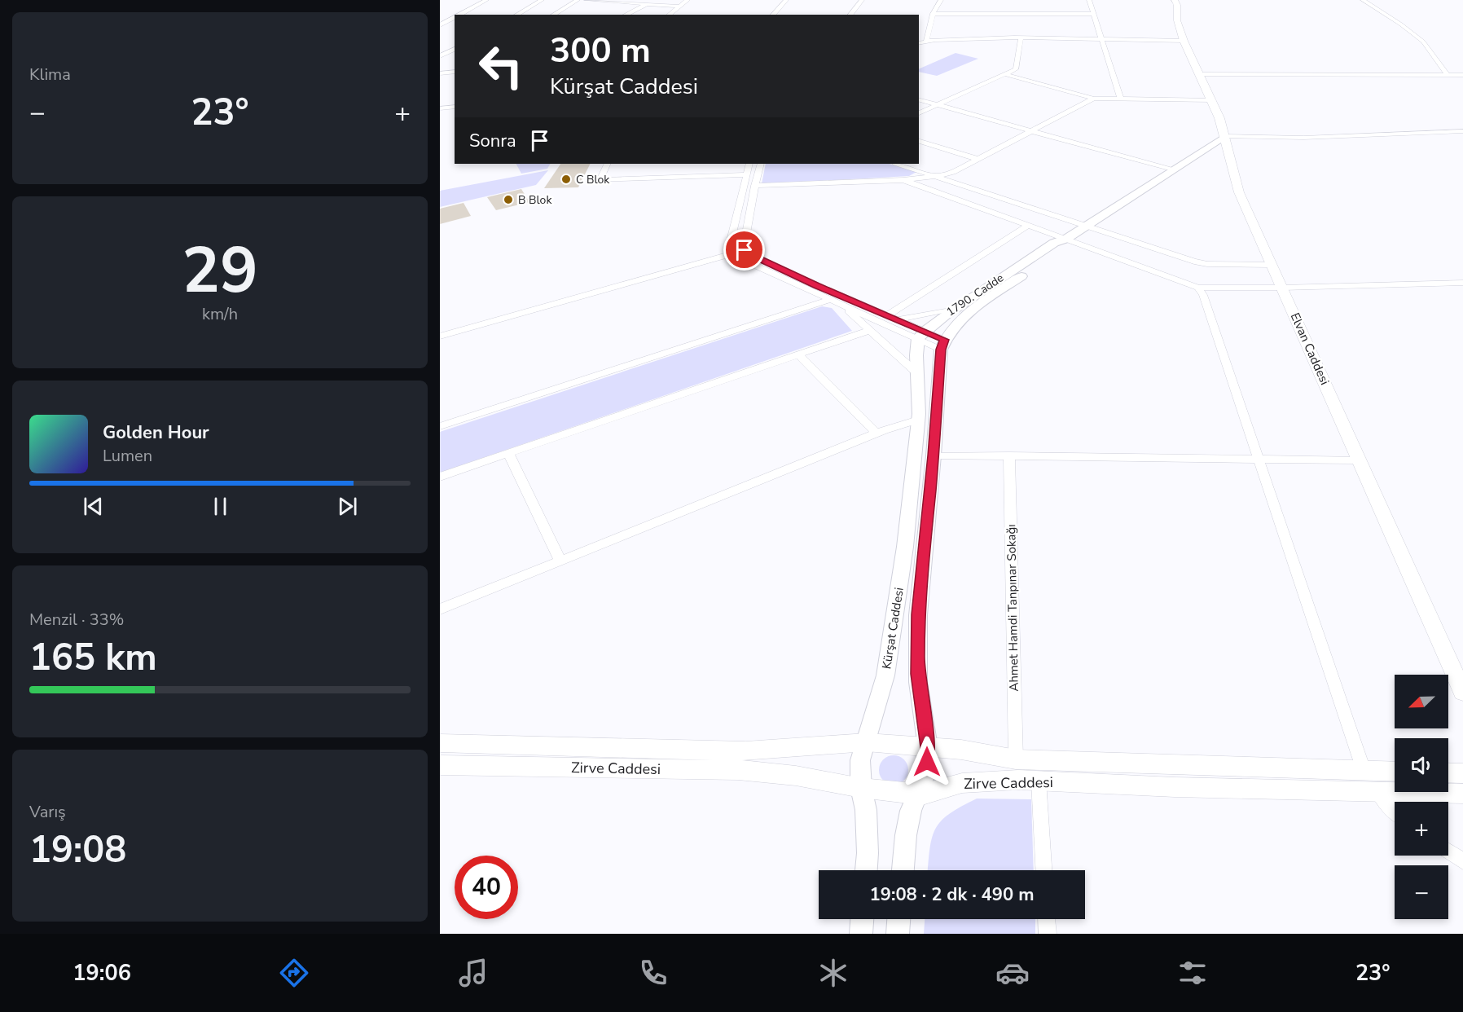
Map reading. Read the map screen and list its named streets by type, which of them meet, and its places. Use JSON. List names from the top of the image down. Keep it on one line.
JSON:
{"streets":{"main road":["Elvan Caddesi","Zirve Caddesi"],"street":["1790. Cadde","Ahmet Hamdi Tanpınar Sokağı","Kürşat Caddesi"]},"crossings":[["1790. Cadde","Elvan Caddesi"],["1790. Cadde","Kürşat Caddesi"],["Ahmet Hamdi Tanpınar Sokağı","Zirve Caddesi"],["Kürşat Caddesi","Zirve Caddesi"]],"places":["C Blok","B Blok"],"north":"bottom left","page":{"tile":["Klima",["29","km/h"],["Menzil · 33%","165 km"],["Varış","19:08"]],"turn":["300 m","Kürşat Caddesi"],"heat":["−","23°","+"],"then":"Sonra","song":["Golden Hour","Lumen"],"map_buttons":["+","−"],"limit":"40","trip":"19:08 · 2 dk · 490 m","tabs":["19:06","23°"]}}
